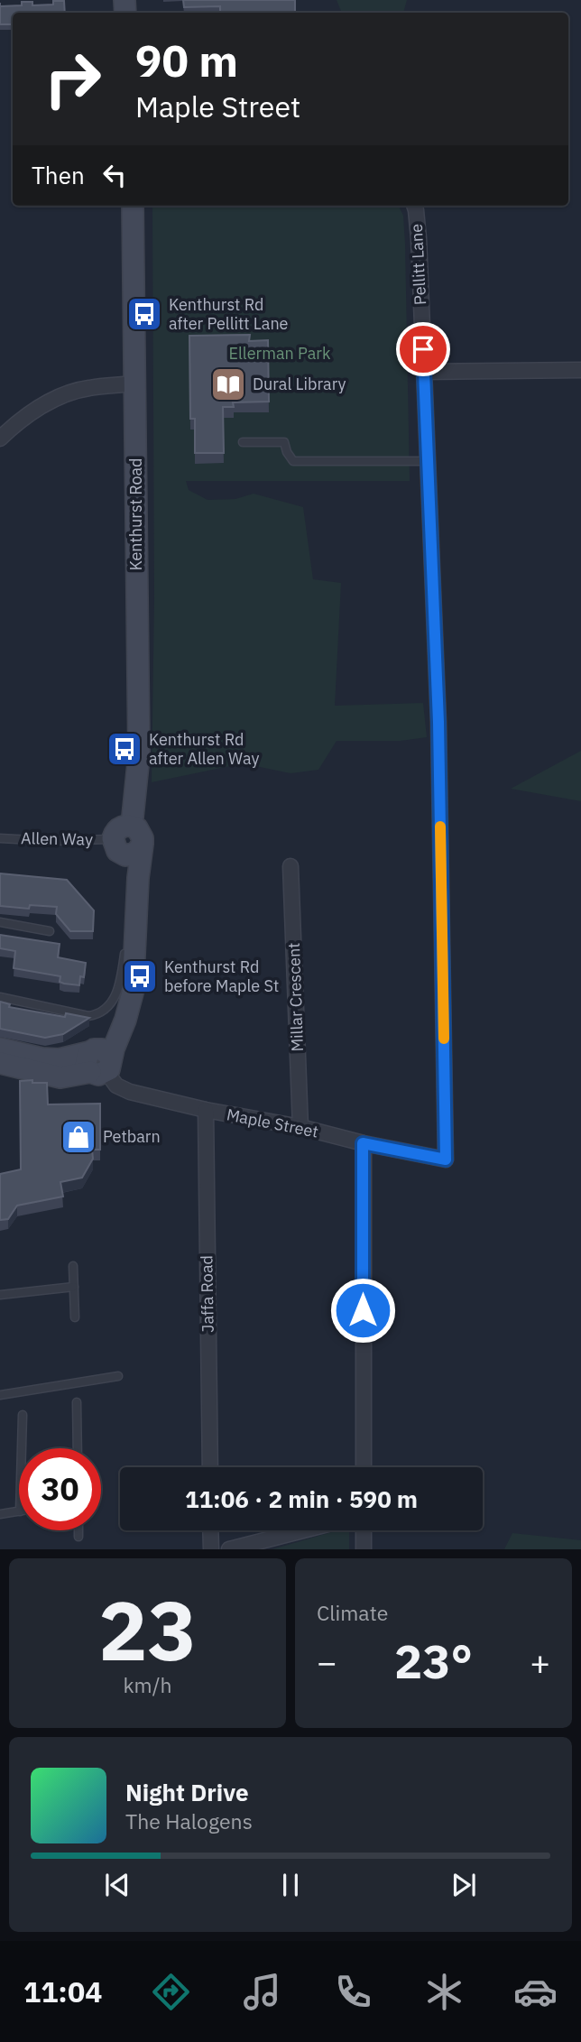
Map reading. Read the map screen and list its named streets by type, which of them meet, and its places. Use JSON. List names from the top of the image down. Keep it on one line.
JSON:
{"streets":{"main road":["Kenthurst Road"],"street":["Pellitt Lane","Millar Crescent","Maple Street","Jaffa Road"],"lane":["Allen Way"]},"crossings":[["Pellitt Lane","Maple Street"],["Kenthurst Road","Maple Street"],["Millar Crescent","Maple Street"],["Maple Street","Jaffa Road"]],"parks":["Ellerman Park"],"places":{"bus stop":["Kenthurst Rd after Pellitt Lane","Kenthurst Rd after Allen Way","Kenthurst Rd before Maple St"],"library":["Dural Library"],"shop":["Petbarn"]},"page":{"turn":["90 m","Maple Street"],"then":"Then","limit":"30","trip":"11:06 · 2 min · 590 m","tile":[["23","km/h"],"Climate"],"heat":["−","23°","+"],"song":["Night Drive","The Halogens"],"tabs":"11:04"}}
